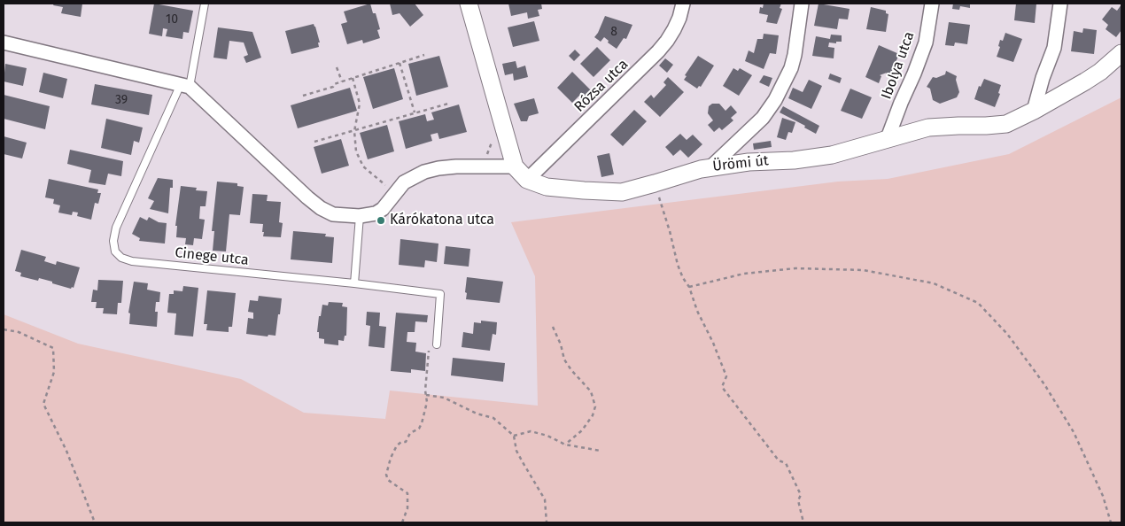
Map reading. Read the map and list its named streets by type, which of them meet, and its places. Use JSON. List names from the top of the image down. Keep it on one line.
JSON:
{"streets":{"street":["Ibolya utca","Rózsa utca","Ürömi út"],"lane":["Cinege utca"]},"crossings":[["Ibolya utca","Ürömi út"],["Rózsa utca","Ürömi út"]],"places":["Kárókatona utca"],"house_numbers":["10","8","39"]}
